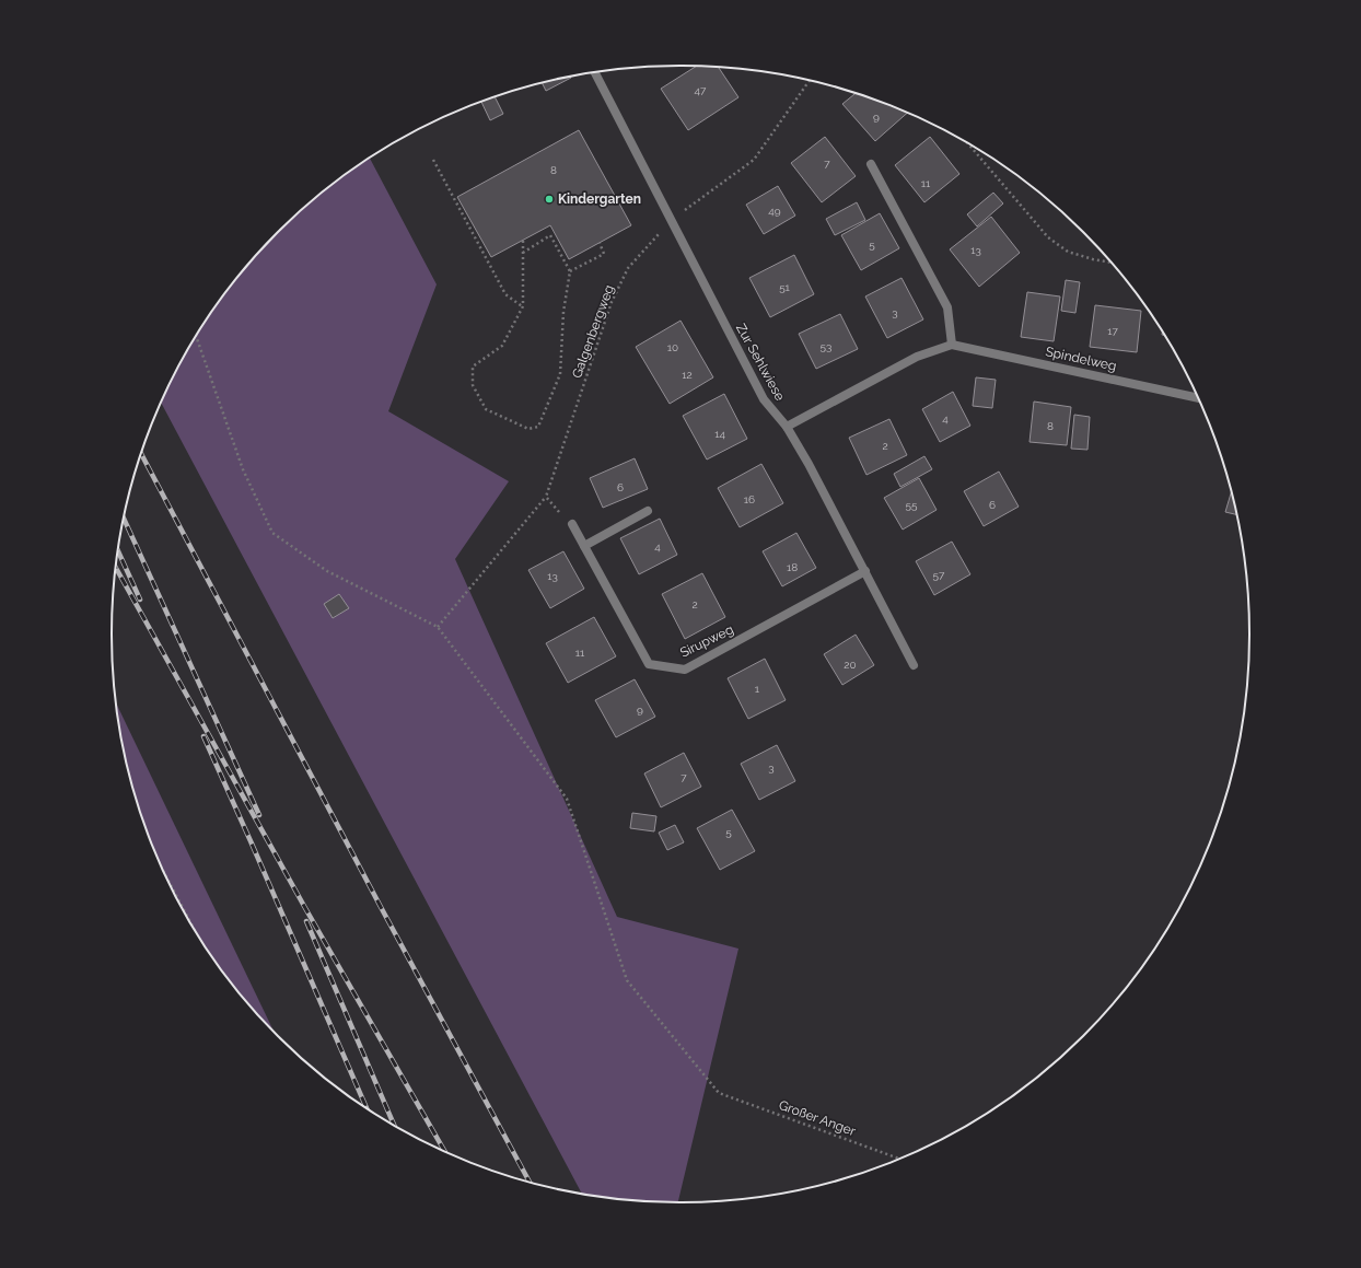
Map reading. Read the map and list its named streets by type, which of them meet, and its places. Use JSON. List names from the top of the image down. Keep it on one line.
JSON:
{"streets":{"street":["Spindelweg","Zur Sehlwiese","Sirupweg"],"path":["Galgenbergweg","Großer Anger"]},"crossings":[["Galgenbergweg","Zur Sehlwiese"],["Zur Sehlwiese","Sirupweg"]],"places":["Kindergarten"],"house_numbers":["47","9","7","8","11","49","5","13","51","3","17","53","10","12","4","8","14","2","6","16","55","6","4","18","57","13","2","11","20","1","9","3","7","5"]}
